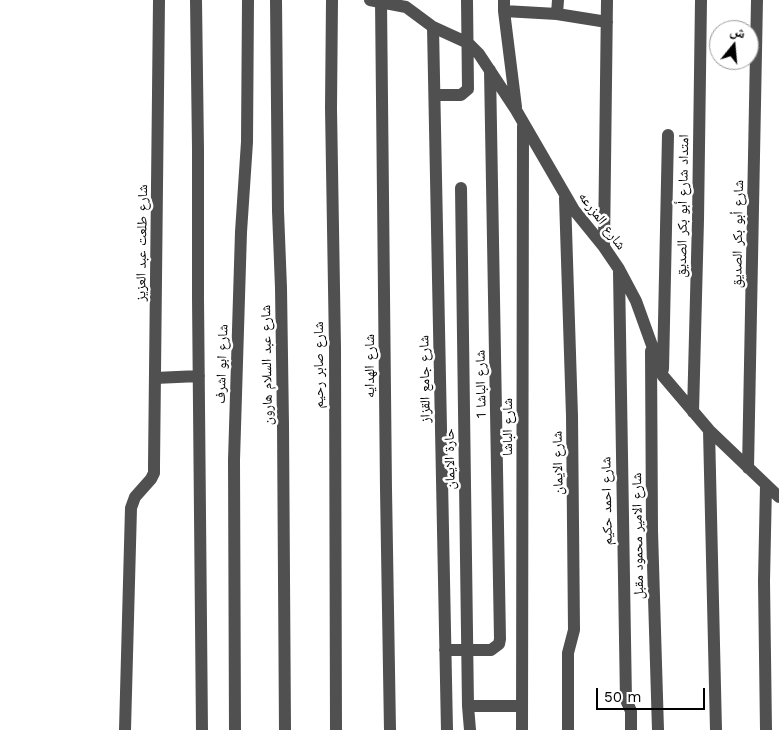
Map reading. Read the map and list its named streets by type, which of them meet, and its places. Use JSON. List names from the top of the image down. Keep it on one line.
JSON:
{"streets":{"street":["امتداد شارع أبو بكر الصديق","شارع المزرعه","شارع أبو بكر الصديق","شارع طلعت عبد العزيز","شارع ابو اشرف","شارع عبد السلام هارون","شارع صابر رحيم","شارع الهدايه","شارع جامع القزاز","شارع الباشا 1","شارع الباشا","حارة الايمان","شارع الايمان","شارع احمد حكيم","شارع الامير محمود مقبل"]},"crossings":[["امتداد شارع أبو بكر الصديق","شارع المزرعه"],["شارع المزرعه","شارع أبو بكر الصديق"],["شارع المزرعه","شارع الهدايه"],["شارع المزرعه","شارع جامع القزاز"],["شارع المزرعه","شارع الباشا 1"],["شارع المزرعه","شارع الباشا"],["شارع المزرعه","شارع الايمان"],["شارع المزرعه","شارع احمد حكيم"],["شارع المزرعه","شارع الامير محمود مقبل"],["شارع جامع القزاز","شارع الباشا 1"],["شارع الباشا 1","حارة الايمان"]],"scale_bar":"50 m","north":"top"}
